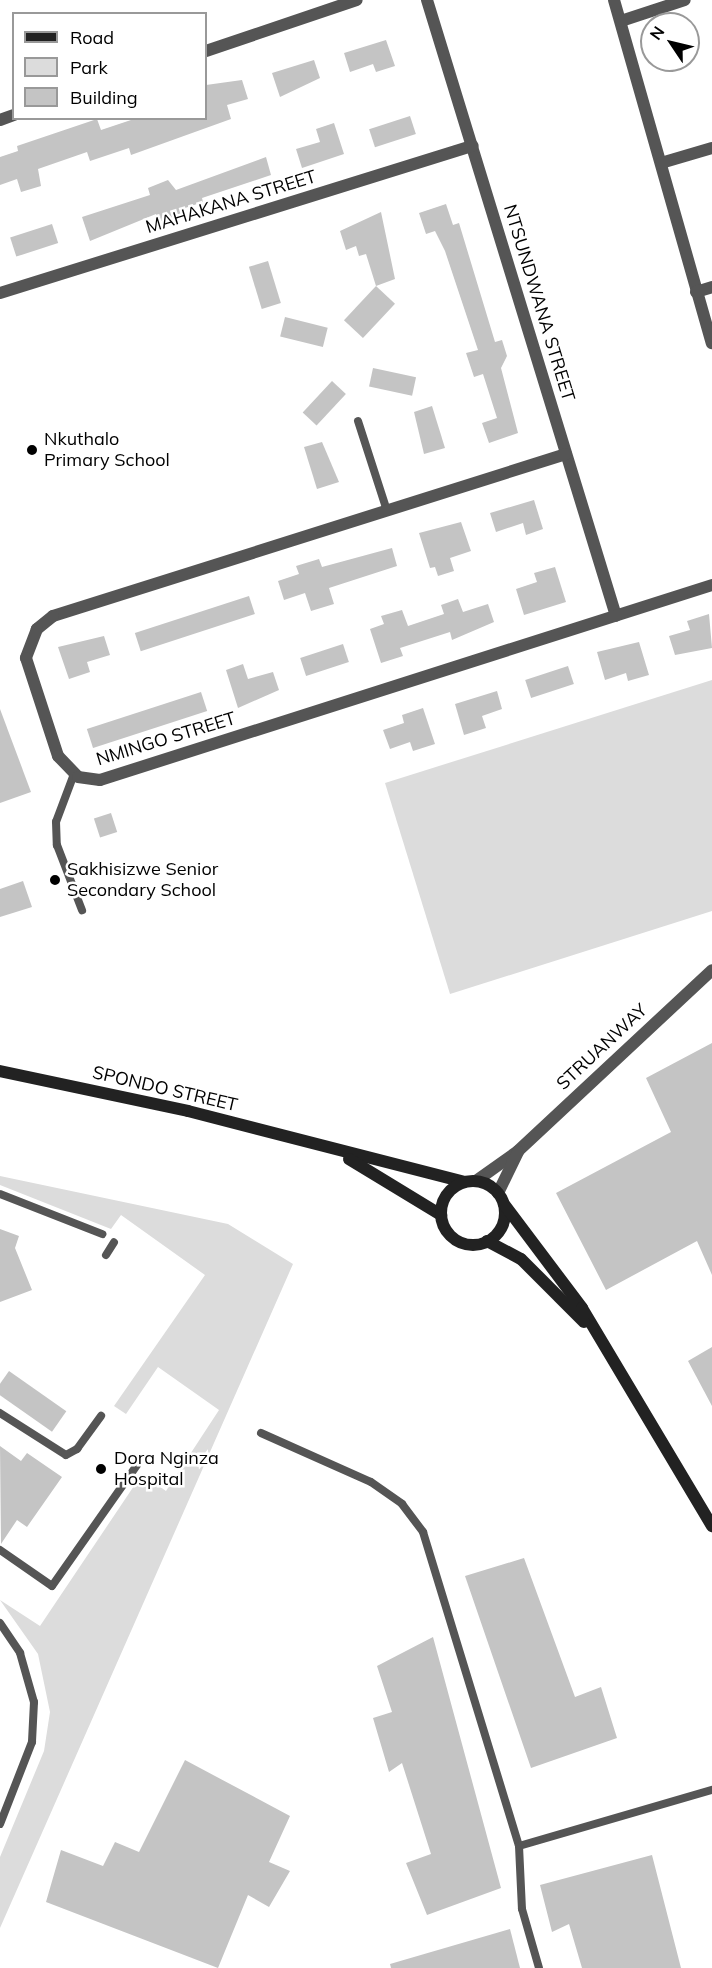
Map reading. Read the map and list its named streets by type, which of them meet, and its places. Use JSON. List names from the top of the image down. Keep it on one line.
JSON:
{"streets":{"main road":["SPONDO STREET"],"street":["MAHAKANA STREET","NTSUNDWANA STREET","NMINGO STREET","STRUANWAY"]},"crossings":[["MAHAKANA STREET","NTSUNDWANA STREET"],["NTSUNDWANA STREET","NMINGO STREET"],["STRUANWAY","SPONDO STREET"]],"places":["Nkuthalo Primary School","Sakhisizwe Senior Secondary School","Dora Nginza Hospital"],"legend":["Road","Park","Building"],"north":"top left"}
